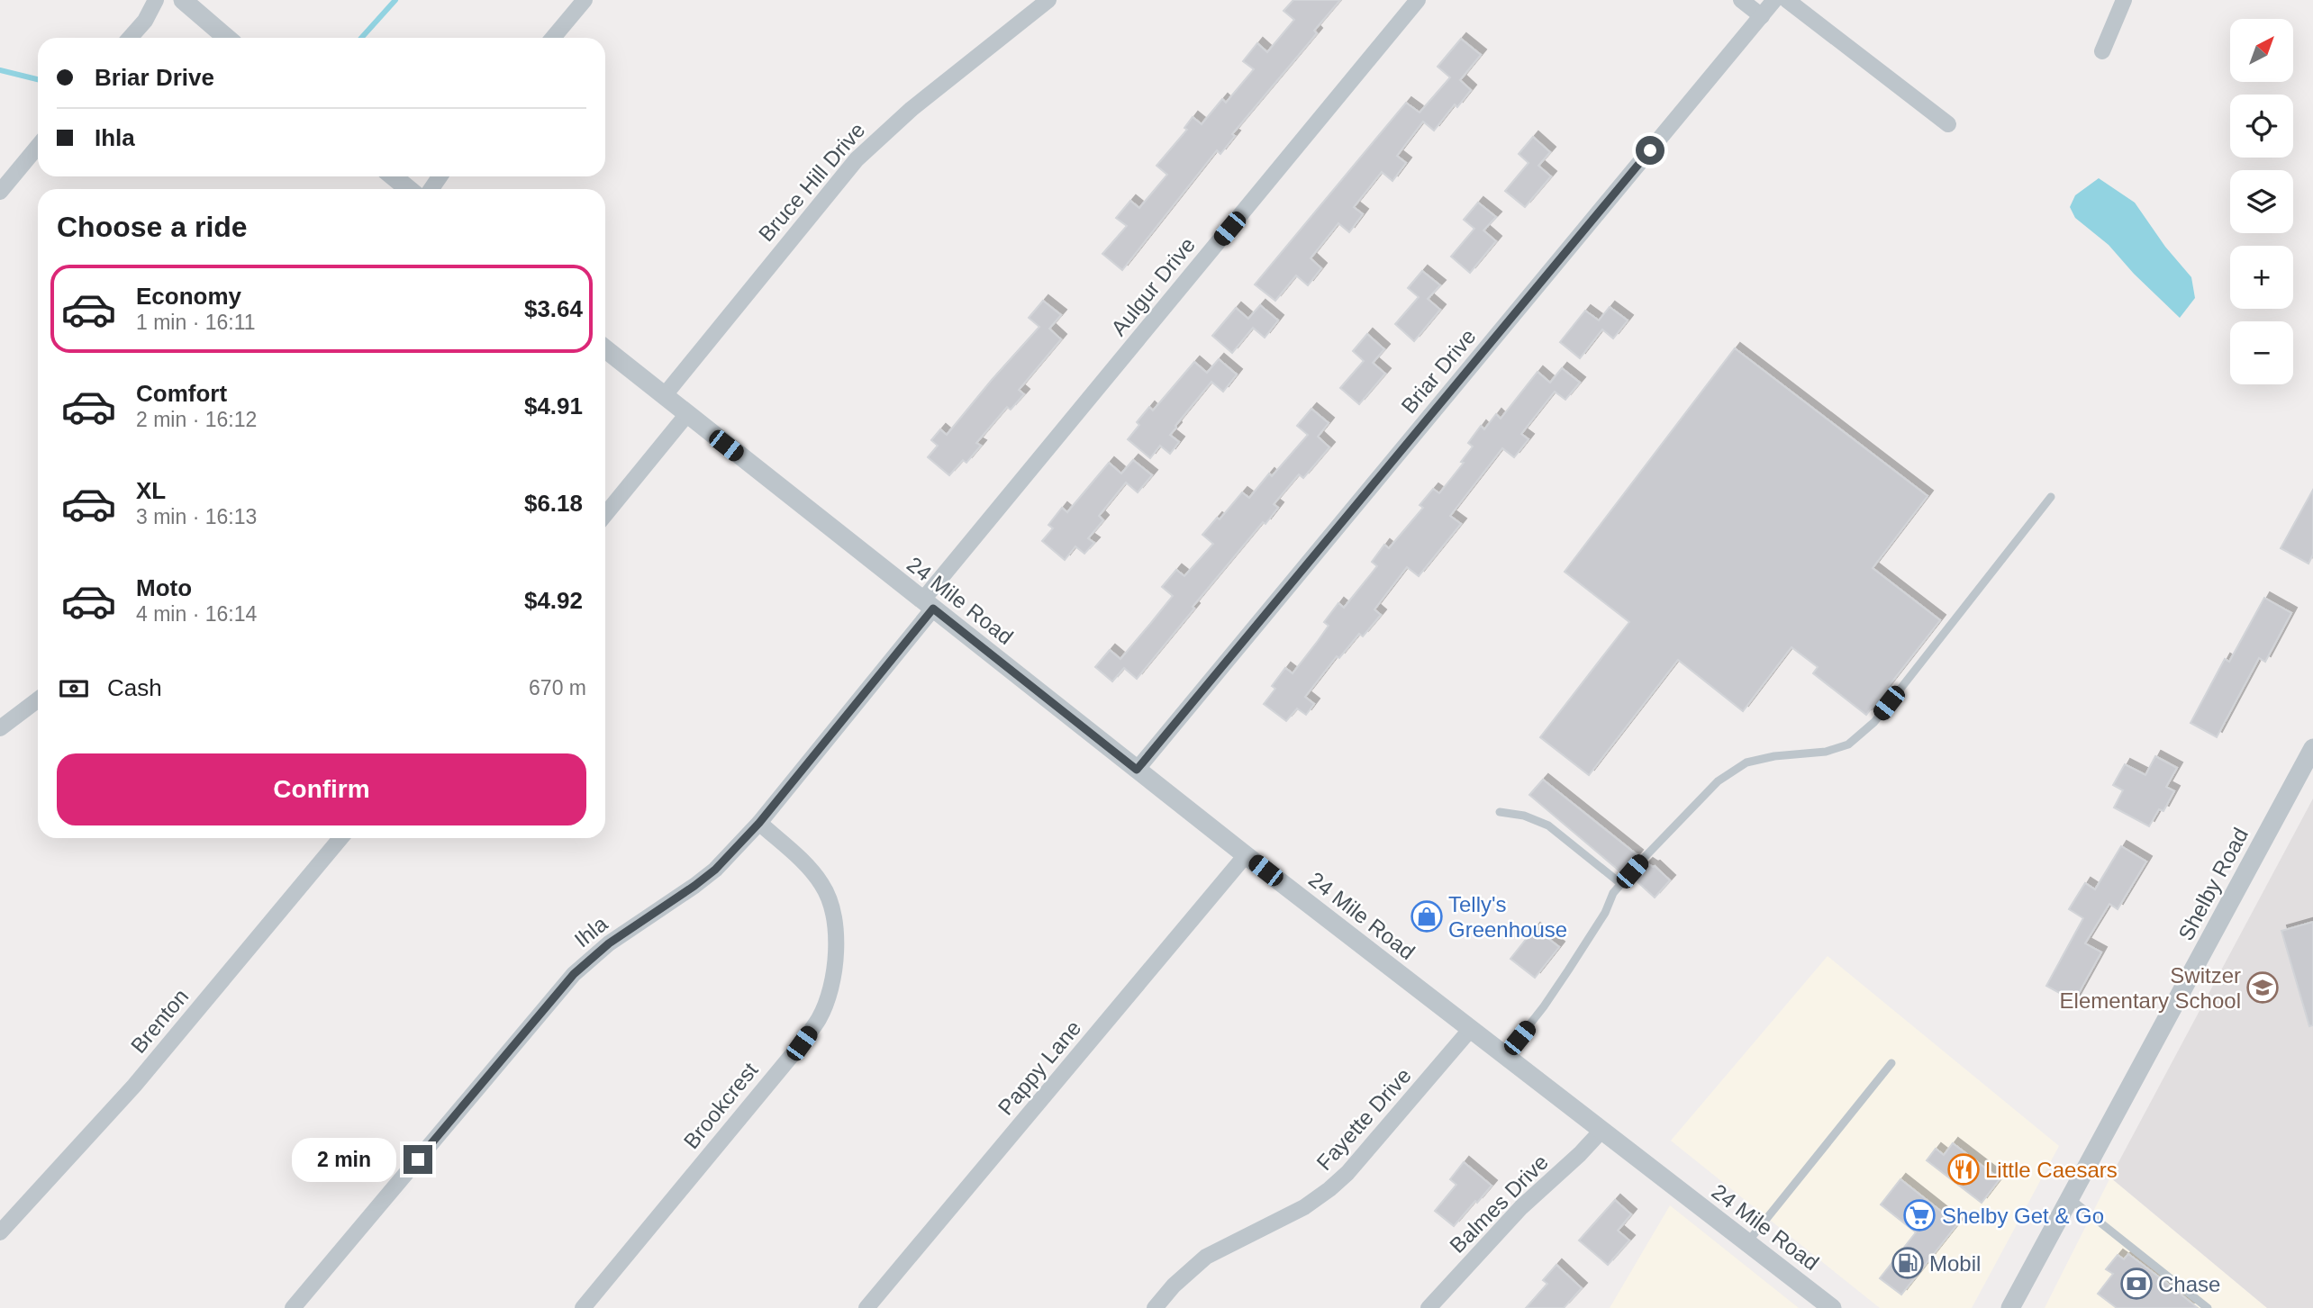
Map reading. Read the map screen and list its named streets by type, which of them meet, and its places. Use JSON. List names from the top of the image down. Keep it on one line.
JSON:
{"streets":{"street":["Bruce Hill Drive","Aulgur Drive","Briar Drive","24 Mile Road","Shelby Road","Ihla","Brenton","Pappy Lane","Brookcrest","Fayette Drive","Balmes Drive"]},"crossings":[["Bruce Hill Drive","24 Mile Road"],["Aulgur Drive","24 Mile Road"],["Aulgur Drive","Ihla"],["Briar Drive","24 Mile Road"],["24 Mile Road","Ihla"],["24 Mile Road","Pappy Lane"],["24 Mile Road","Fayette Drive"],["24 Mile Road","Balmes Drive"],["Ihla","Brookcrest"]],"places":{"shop":["Telly's Greenhouse"],"school or university":["Switzer Elementary School"],"restaurant":["Little Caesars"],"supermarket":["Shelby Get & Go"],"fuel station":["Mobil"],"bank":["Chase"]},"north":"top right","page":{"map_buttons":["+","−"],"banner":["Briar Drive","Ihla"],"heading":"Choose a ride","list":[{"name":"Economy","note":"1 min · 16:11","value":"$3.64"},{"name":"Comfort","note":"2 min · 16:12","value":"$4.91"},{"name":"XL","note":"3 min · 16:13","value":"$6.18"},{"name":"Moto","note":"4 min · 16:14","value":"$4.92"}],"pay":["Cash","670 m"],"buttons":"Confirm","bubble":"2 min"}}
